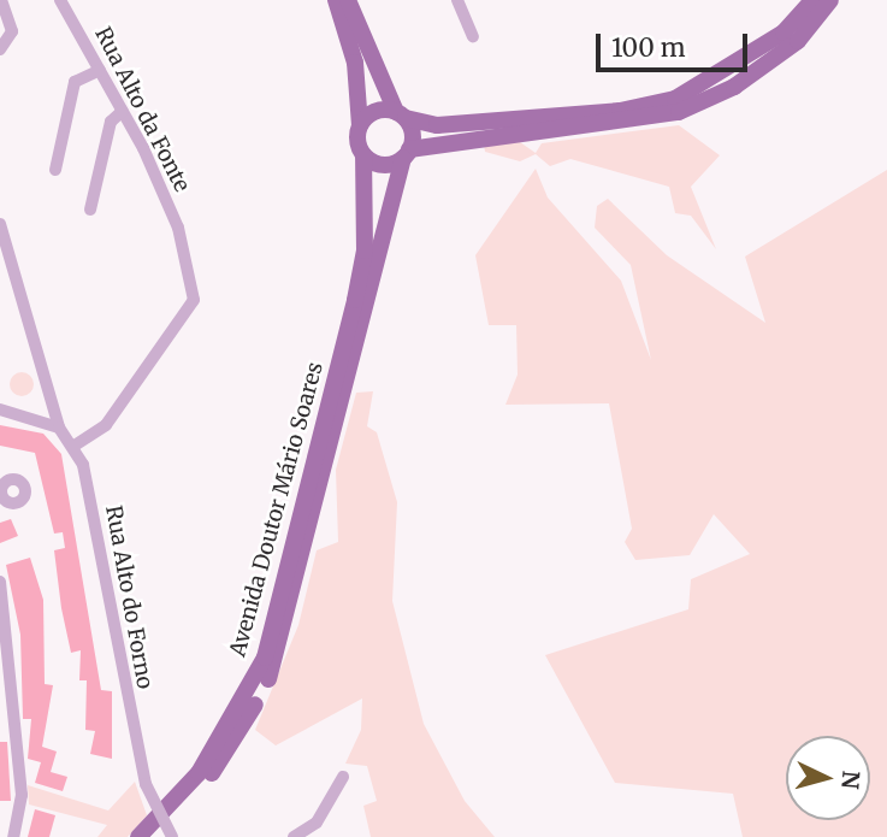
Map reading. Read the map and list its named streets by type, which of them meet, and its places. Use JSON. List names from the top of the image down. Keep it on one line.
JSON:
{"streets":{"main road":["Avenida Doutor Mário Soares"],"street":["Rua Alto da Fonte","Rua Alto do Forno"]},"crossings":[["Rua Alto da Fonte","Rua Alto do Forno"]],"scale_bar":"100 m","north":"right"}
